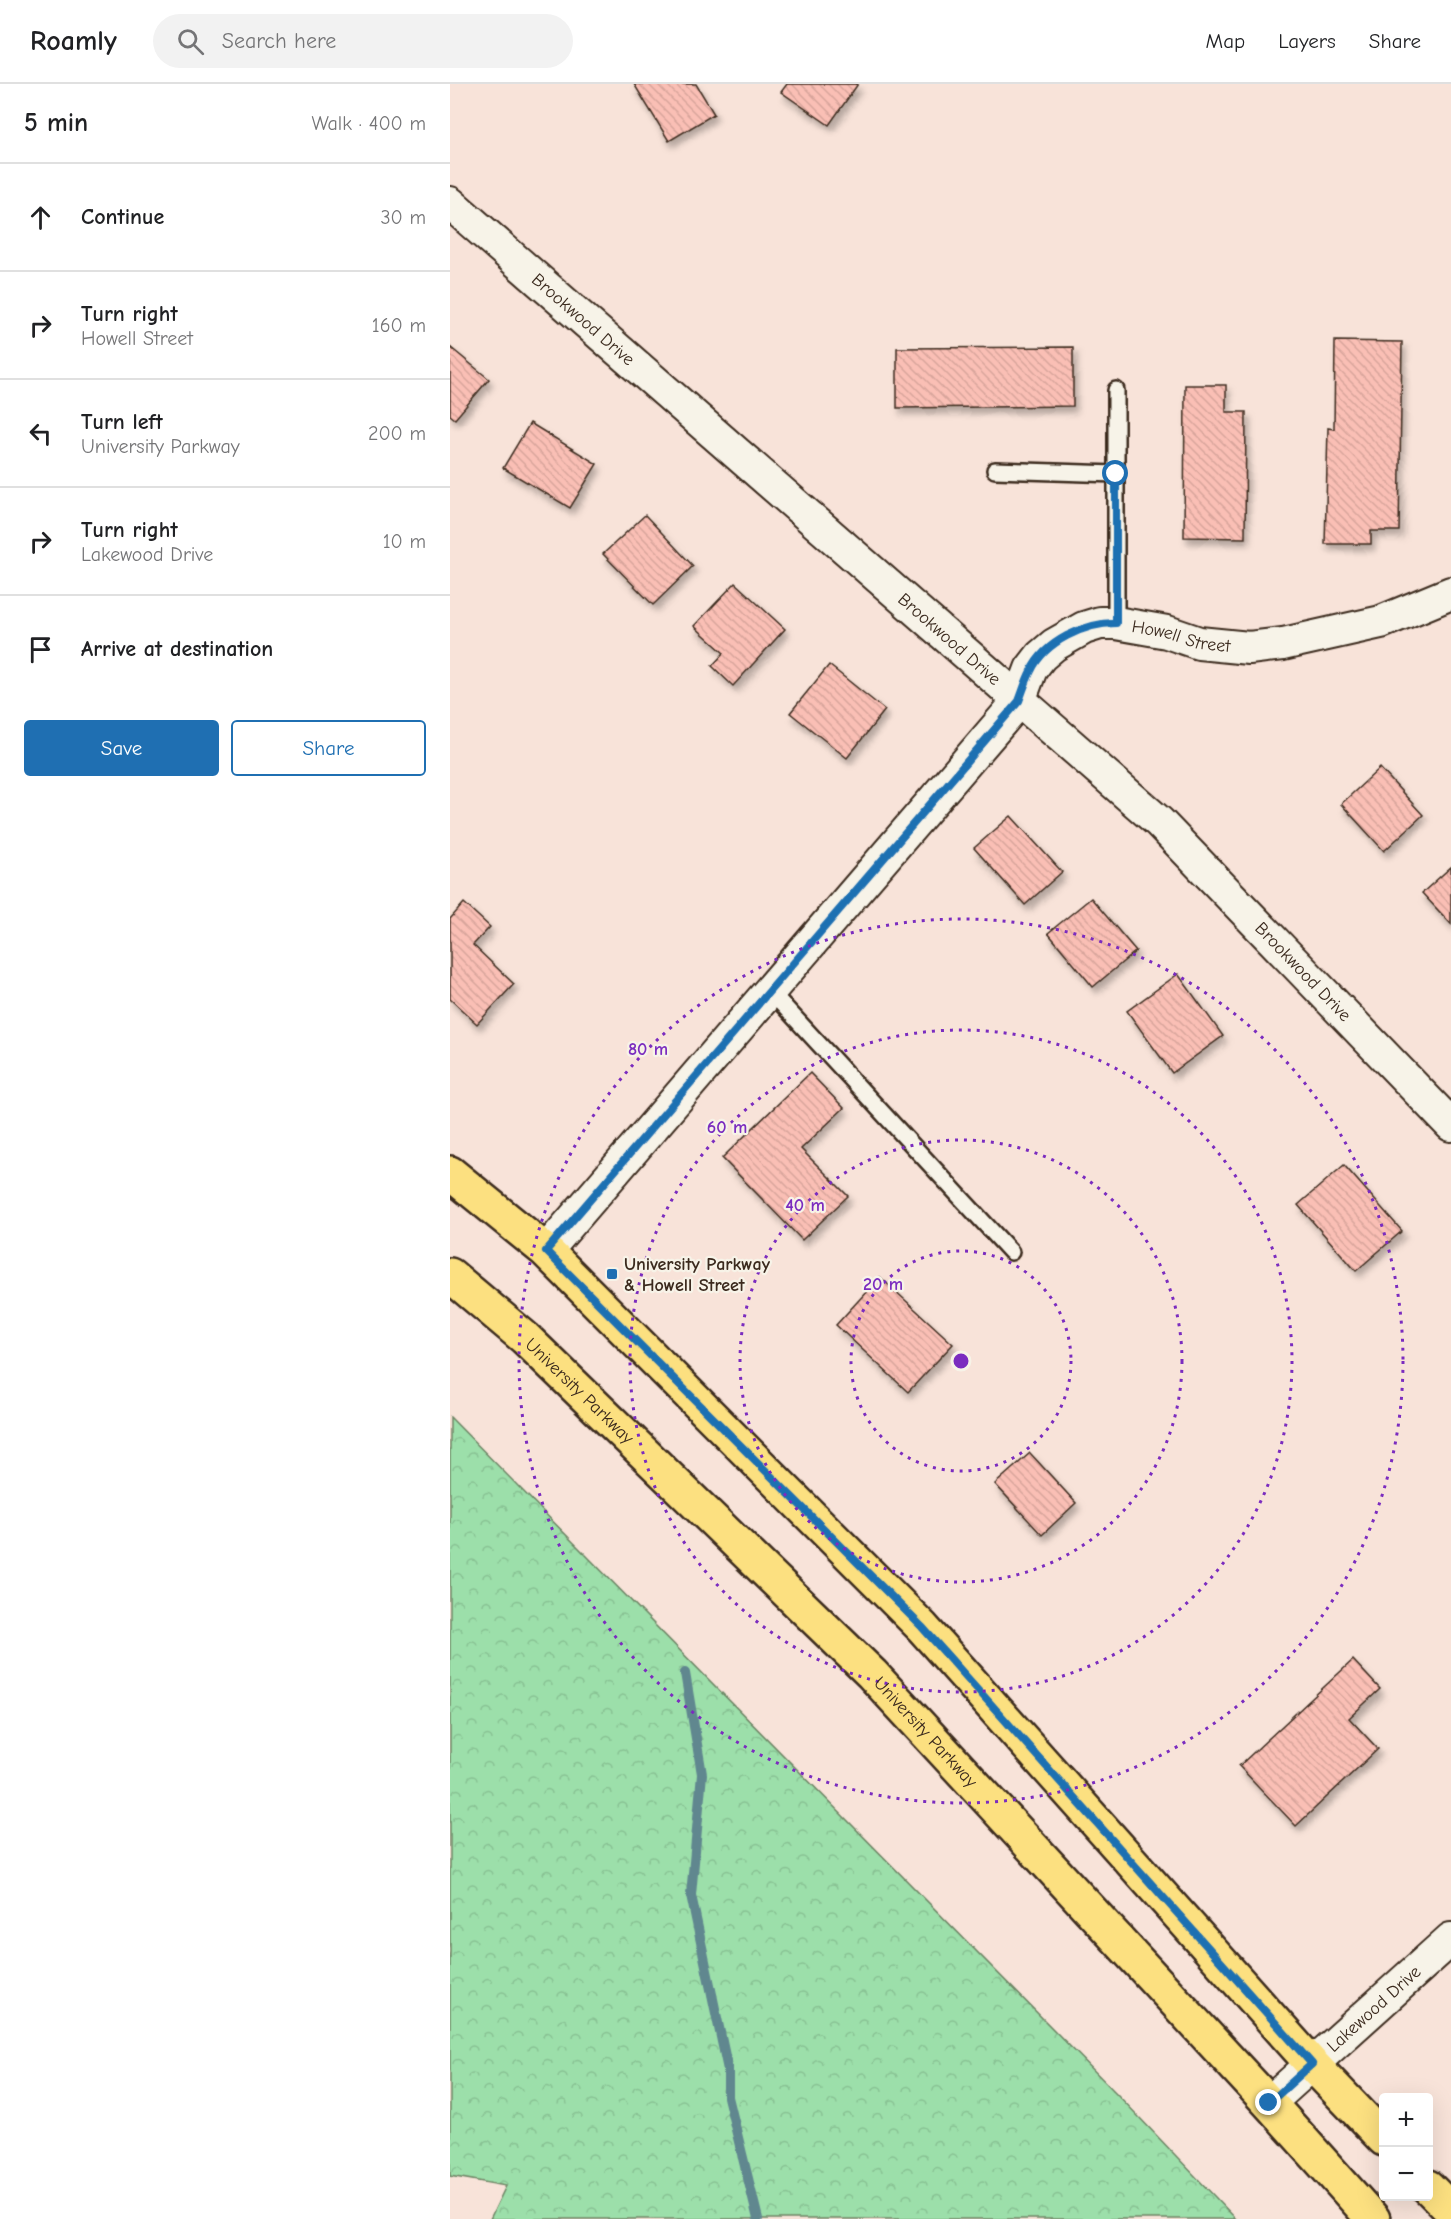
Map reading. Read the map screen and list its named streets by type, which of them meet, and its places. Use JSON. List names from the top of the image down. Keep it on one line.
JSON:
{"streets":{"main road":["University Parkway"],"street":["Brookwood Drive","Howell Street","Lakewood Drive"]},"crossings":[["Brookwood Drive","Howell Street"],["University Parkway","Lakewood Drive"]],"places":{"transit":["University Parkway & Howell Street"]},"page":{"header":"Roamly","search":"Search here","nav":["Map","Layers","Share"],"heading":["5 min","Walk · 400 m"],"list":[["Continue","30 m"],["Turn right","Howell Street","160 m"],["Turn left","University Parkway","200 m"],["Turn right","Lakewood Drive","10 m"],"Arrive at destination"],"buttons":["Save","Share"],"map_buttons":["+","−"]},"rings":["80 m","60 m","40 m","20 m"]}
